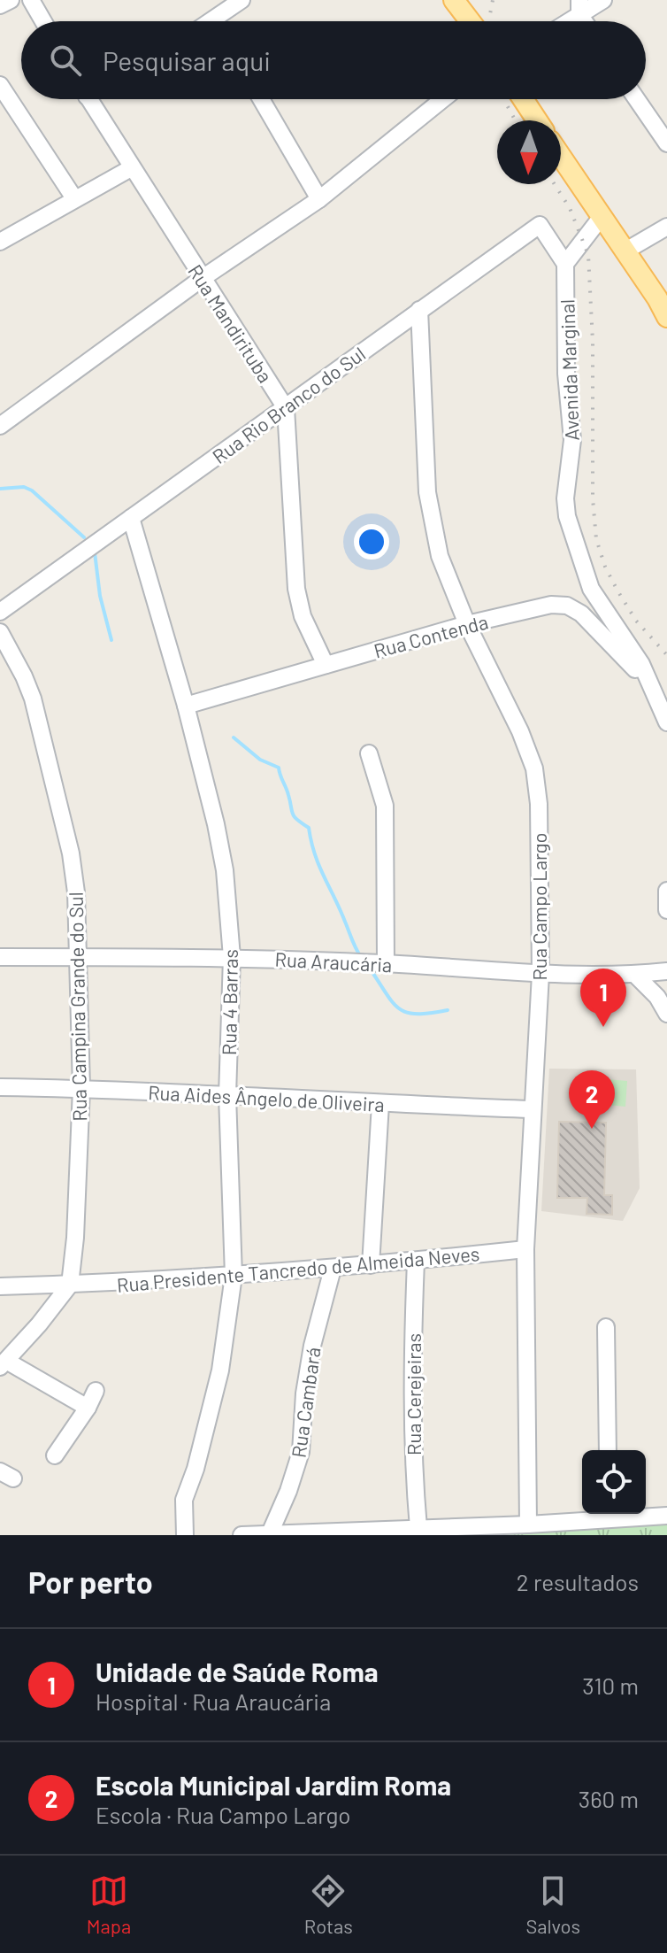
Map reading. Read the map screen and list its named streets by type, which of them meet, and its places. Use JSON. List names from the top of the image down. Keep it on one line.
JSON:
{"streets":{"street":["Rua Mandirituba","Avenida Marginal","Rua Rio Branco do Sul","Rua Contenda","Rua Campo Largo","Rua Araucária","Rua 4 Barras","Rua Campina Grande do Sul","Rua Aides Ângelo de Oliveira","Rua Presidente Tancredo de Almeida Neves","Rua Cerejeiras","Rua Cambará"]},"crossings":[["Rua Mandirituba","Rua Rio Branco do Sul"],["Rua Mandirituba","Rua Contenda"],["Avenida Marginal","Rua Rio Branco do Sul"],["Avenida Marginal","Rua Contenda"],["Rua Rio Branco do Sul","Rua Campo Largo"],["Rua Rio Branco do Sul","Rua 4 Barras"],["Rua Contenda","Rua Campo Largo"],["Rua Contenda","Rua 4 Barras"],["Rua Campo Largo","Rua Araucária"],["Rua Campo Largo","Rua Aides Ângelo de Oliveira"],["Rua Campo Largo","Rua Presidente Tancredo de Almeida Neves"],["Rua Araucária","Rua 4 Barras"],["Rua Araucária","Rua Campina Grande do Sul"],["Rua 4 Barras","Rua Aides Ângelo de Oliveira"],["Rua 4 Barras","Rua Presidente Tancredo de Almeida Neves"],["Rua Campina Grande do Sul","Rua Aides Ângelo de Oliveira"],["Rua Campina Grande do Sul","Rua Presidente Tancredo de Almeida Neves"],["Rua Presidente Tancredo de Almeida Neves","Rua Cerejeiras"],["Rua Presidente Tancredo de Almeida Neves","Rua Cambará"]],"north":"bottom","page":{"search":"Pesquisar aqui","pins":["1","2"],"heading":["Por perto","2 resultados"],"list":[{"mark":"1","name":"Unidade de Saúde Roma","note":"Hospital · Rua Araucária","value":"310 m"},{"mark":"2","name":"Escola Municipal Jardim Roma","note":"Escola · Rua Campo Largo","value":"360 m"}],"nav":["Mapa","Rotas","Salvos"]}}
